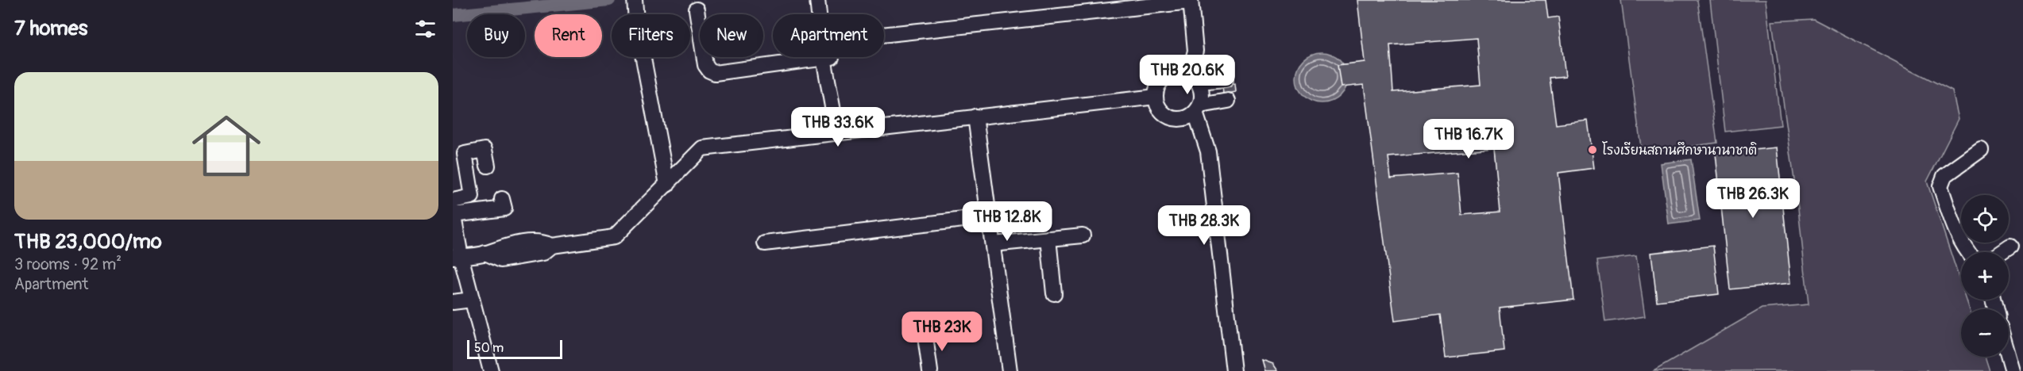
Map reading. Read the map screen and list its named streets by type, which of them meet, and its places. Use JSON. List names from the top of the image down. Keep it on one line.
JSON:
{"places":["โรงเรียนสถานศึกษานานาชาติ"],"scale_bar":"50 m","page":{"heading":"7 homes","chip":["Buy","Rent","Filters","New","Apartment"],"price":["THB 20.6K","THB 33.6K","THB 16.7K","THB 26.3K","THB 12.8K","THB 28.3K","THB 23K"],"list":[{"name":"THB 23,000/mo","note":"3 rooms · 92 m² · Apartment"}],"map_buttons":["+","−"],"scale":"50 m"}}
